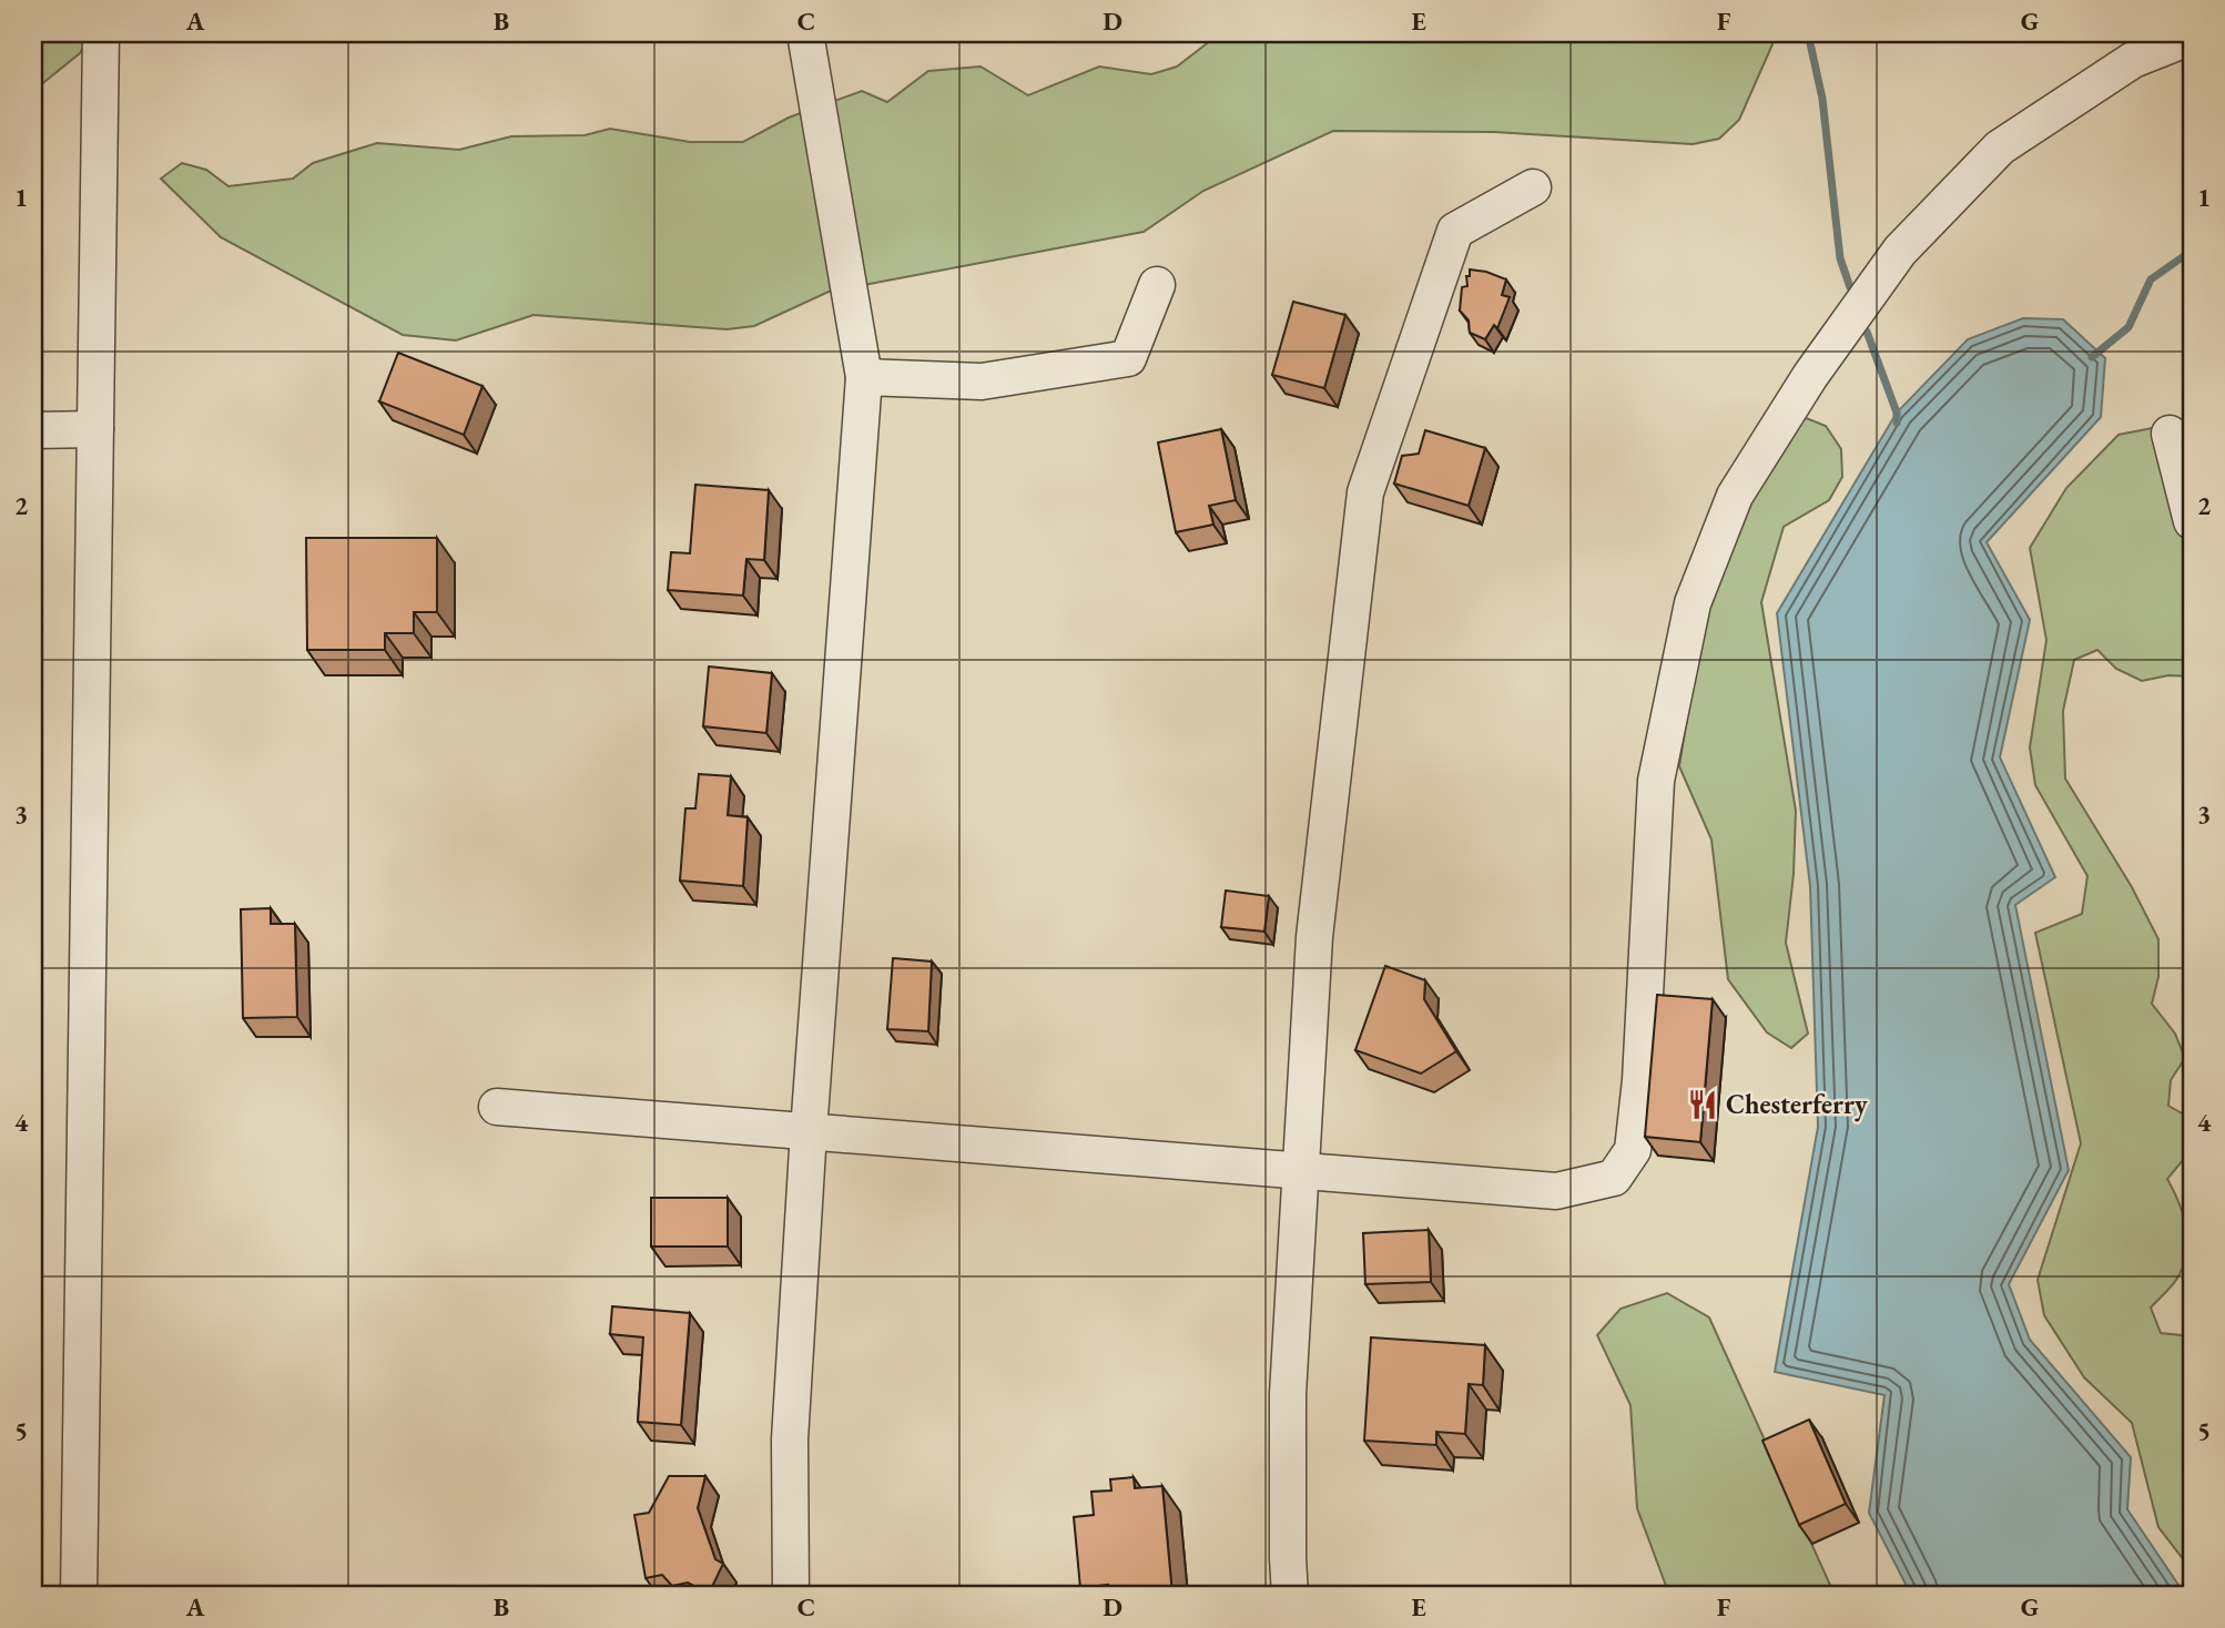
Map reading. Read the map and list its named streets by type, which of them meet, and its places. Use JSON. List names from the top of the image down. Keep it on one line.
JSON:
{"places":{"restaurant":["Chesterferry"]},"grid":{"columns":["A","B","C","D","E","F","G"],"rows":["1","2","3","4","5"]}}
